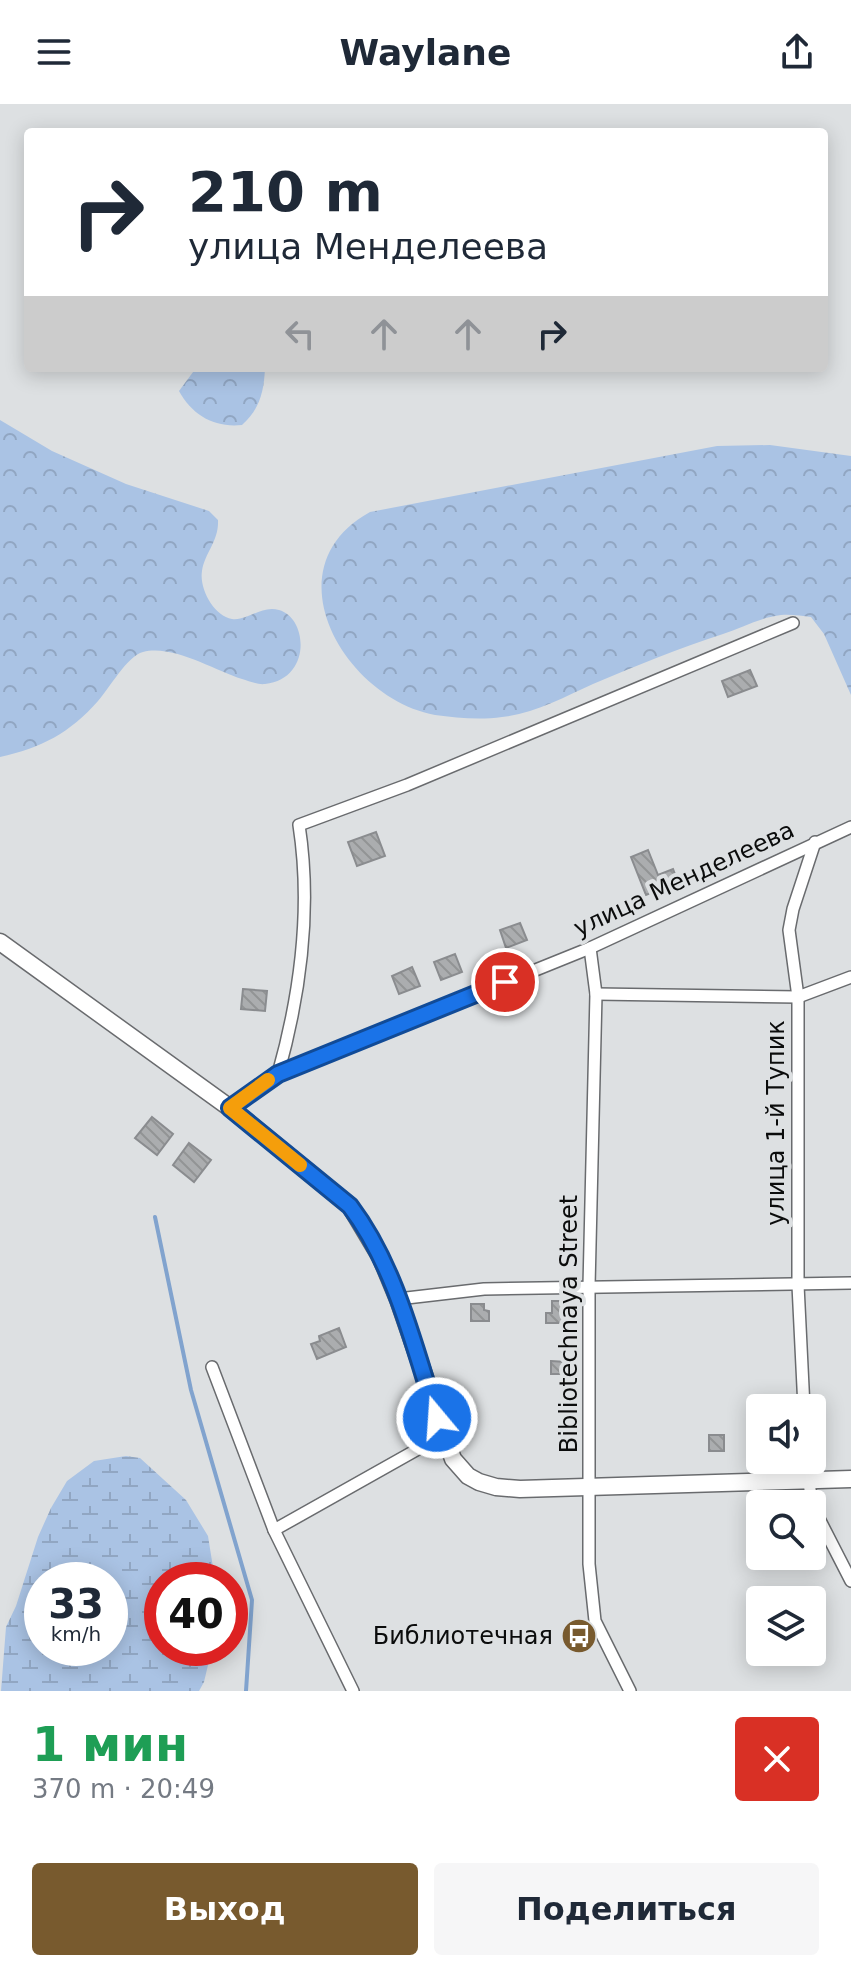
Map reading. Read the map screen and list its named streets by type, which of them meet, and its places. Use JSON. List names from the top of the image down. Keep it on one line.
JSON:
{"streets":{"street":["улица Менделеева","улица 1-й Тупик","Bibliotechnaya Street"]},"crossings":[["улица Менделеева","улица 1-й Тупик"],["улица Менделеева","Bibliotechnaya Street"]],"places":{"bus stop":["Библиотечная"]},"page":{"header":"Waylane","turn":["210 m","улица Менделеева"],"speed":"33 km/h","limit":"40","heading":["1 мин","370 m · 20:49"],"buttons":["Выход","Поделиться"]}}
